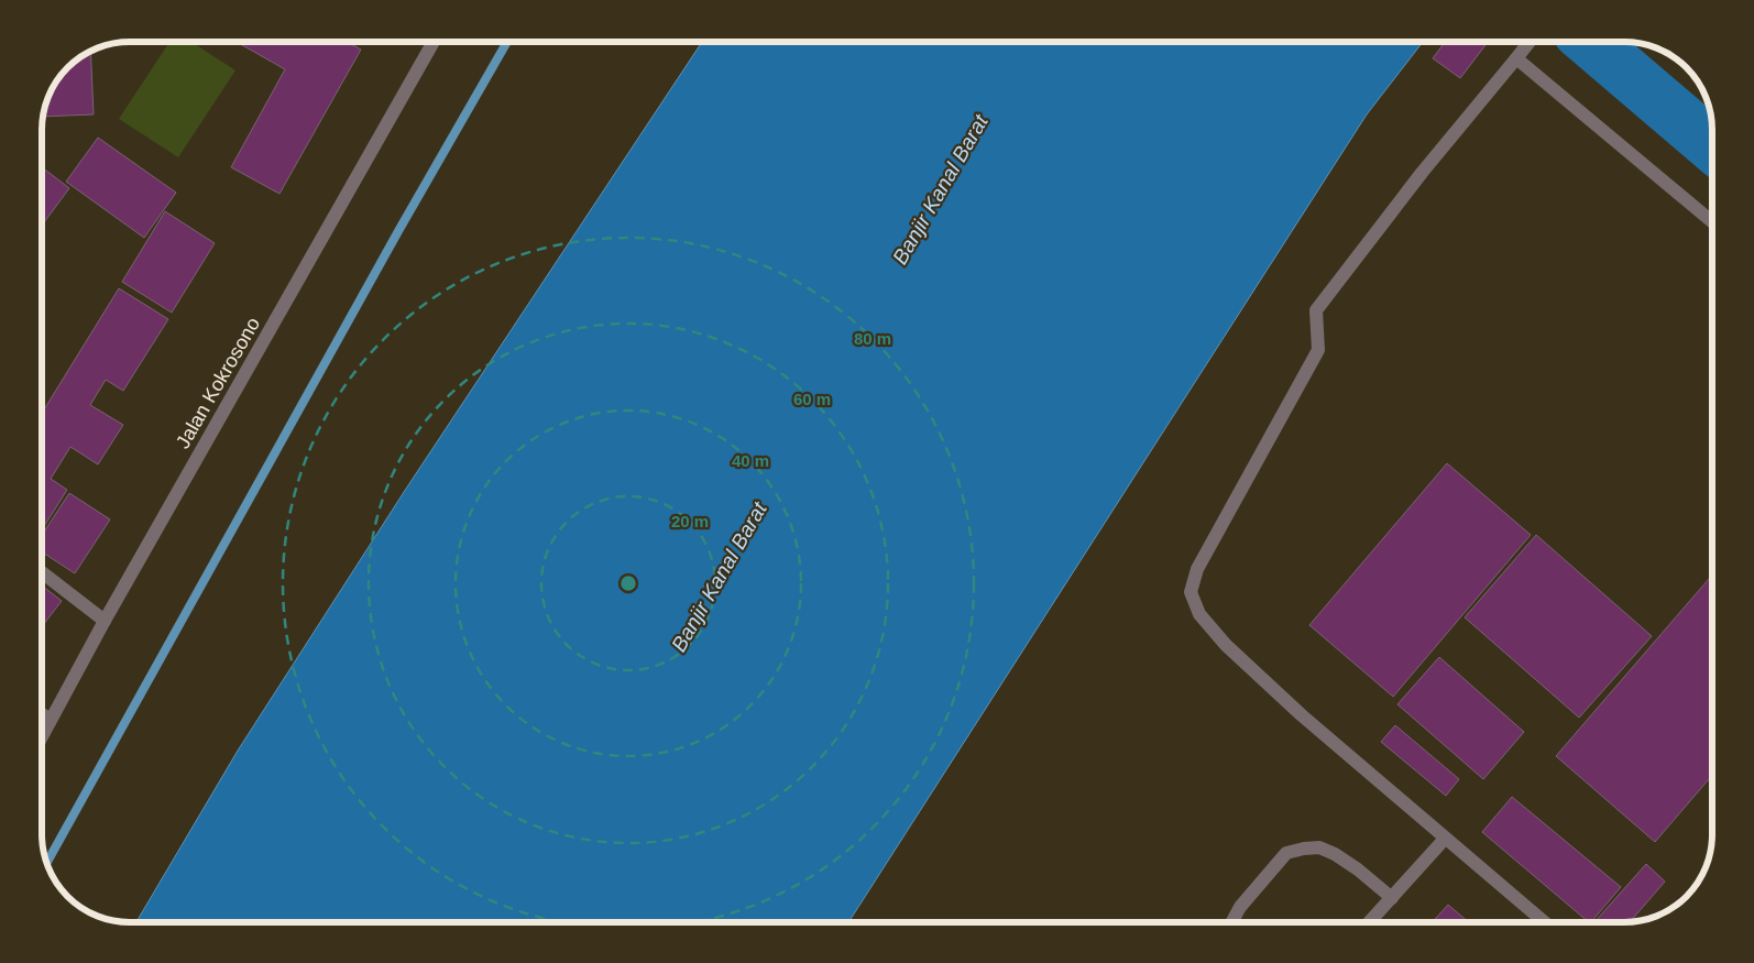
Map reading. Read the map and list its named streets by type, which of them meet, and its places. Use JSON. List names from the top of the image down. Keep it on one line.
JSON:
{"streets":{"street":["Jalan Kokrosono"]},"water":["Banjir Kanal Barat"],"rings":["80 m","60 m","40 m","20 m"]}
